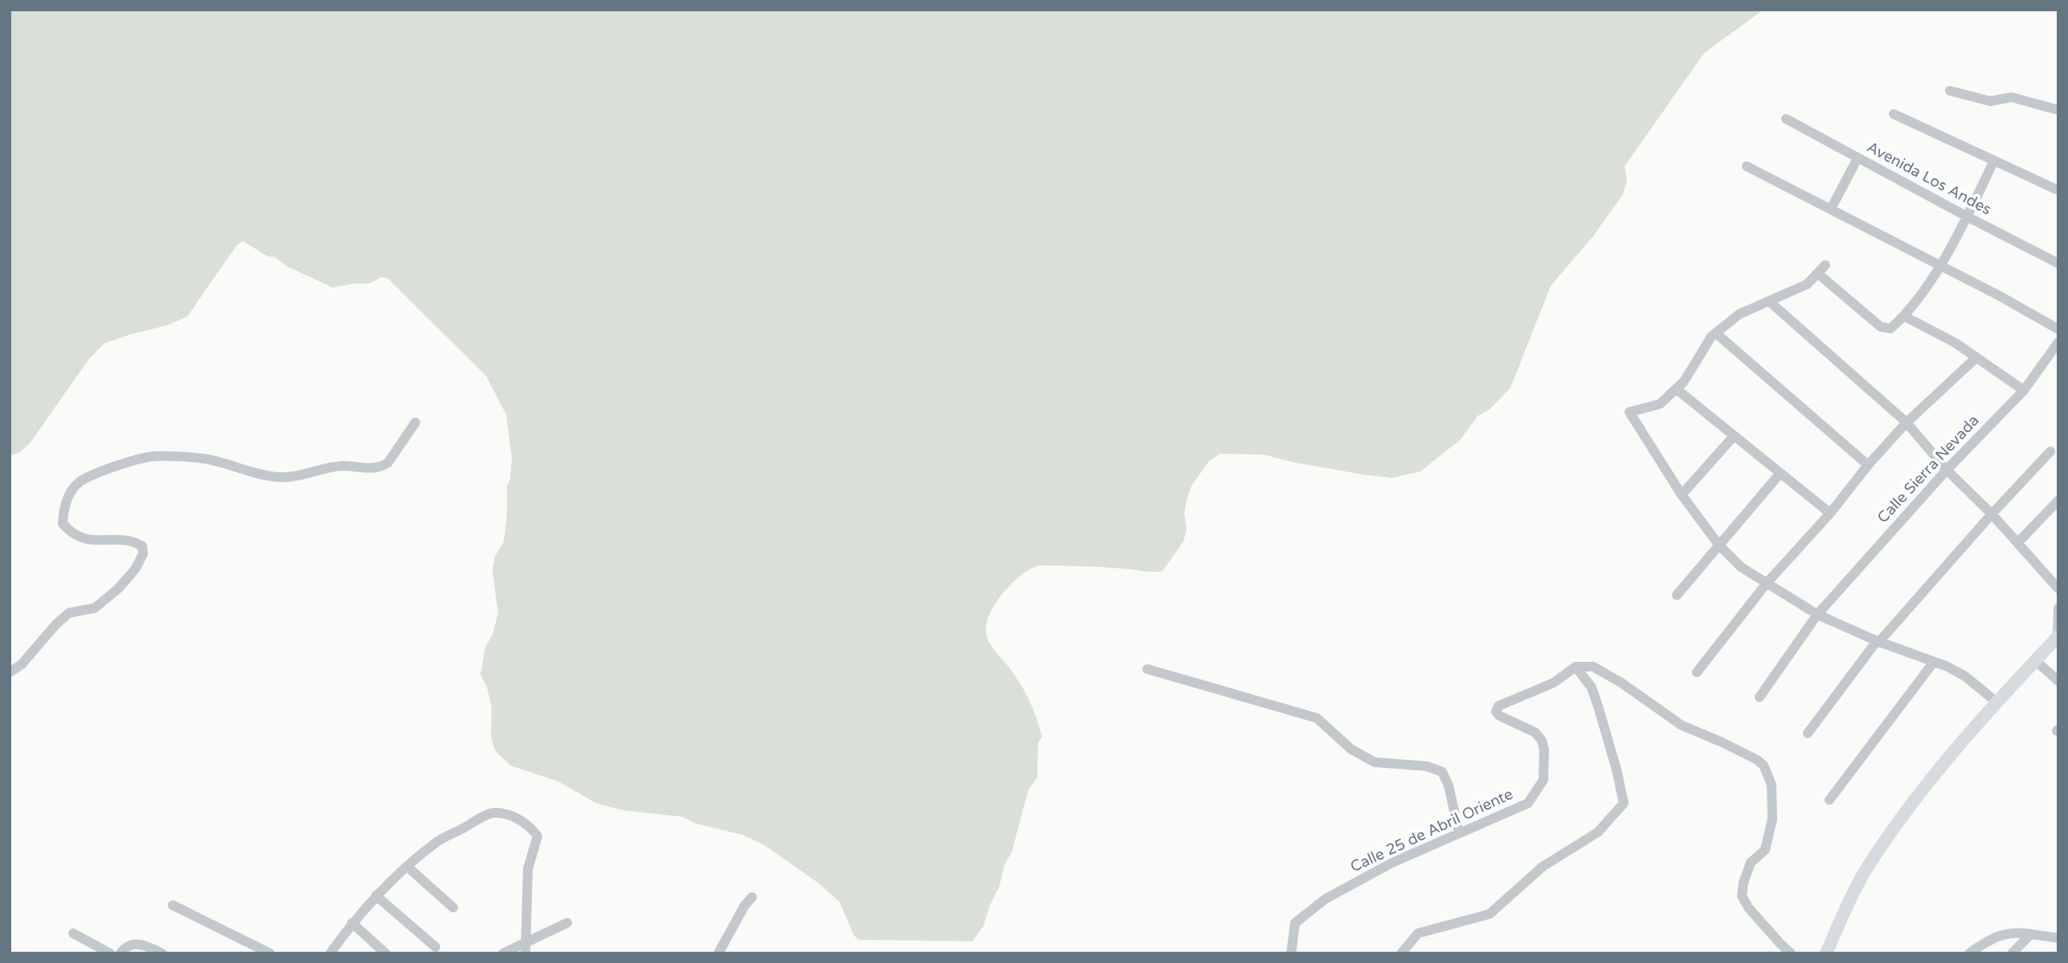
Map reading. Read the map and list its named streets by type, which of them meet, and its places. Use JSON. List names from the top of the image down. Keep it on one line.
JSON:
{"streets":{"street":["Avenida Los Andes","Calle Sierra Nevada","Calle 25 de Abril Oriente"]}}
